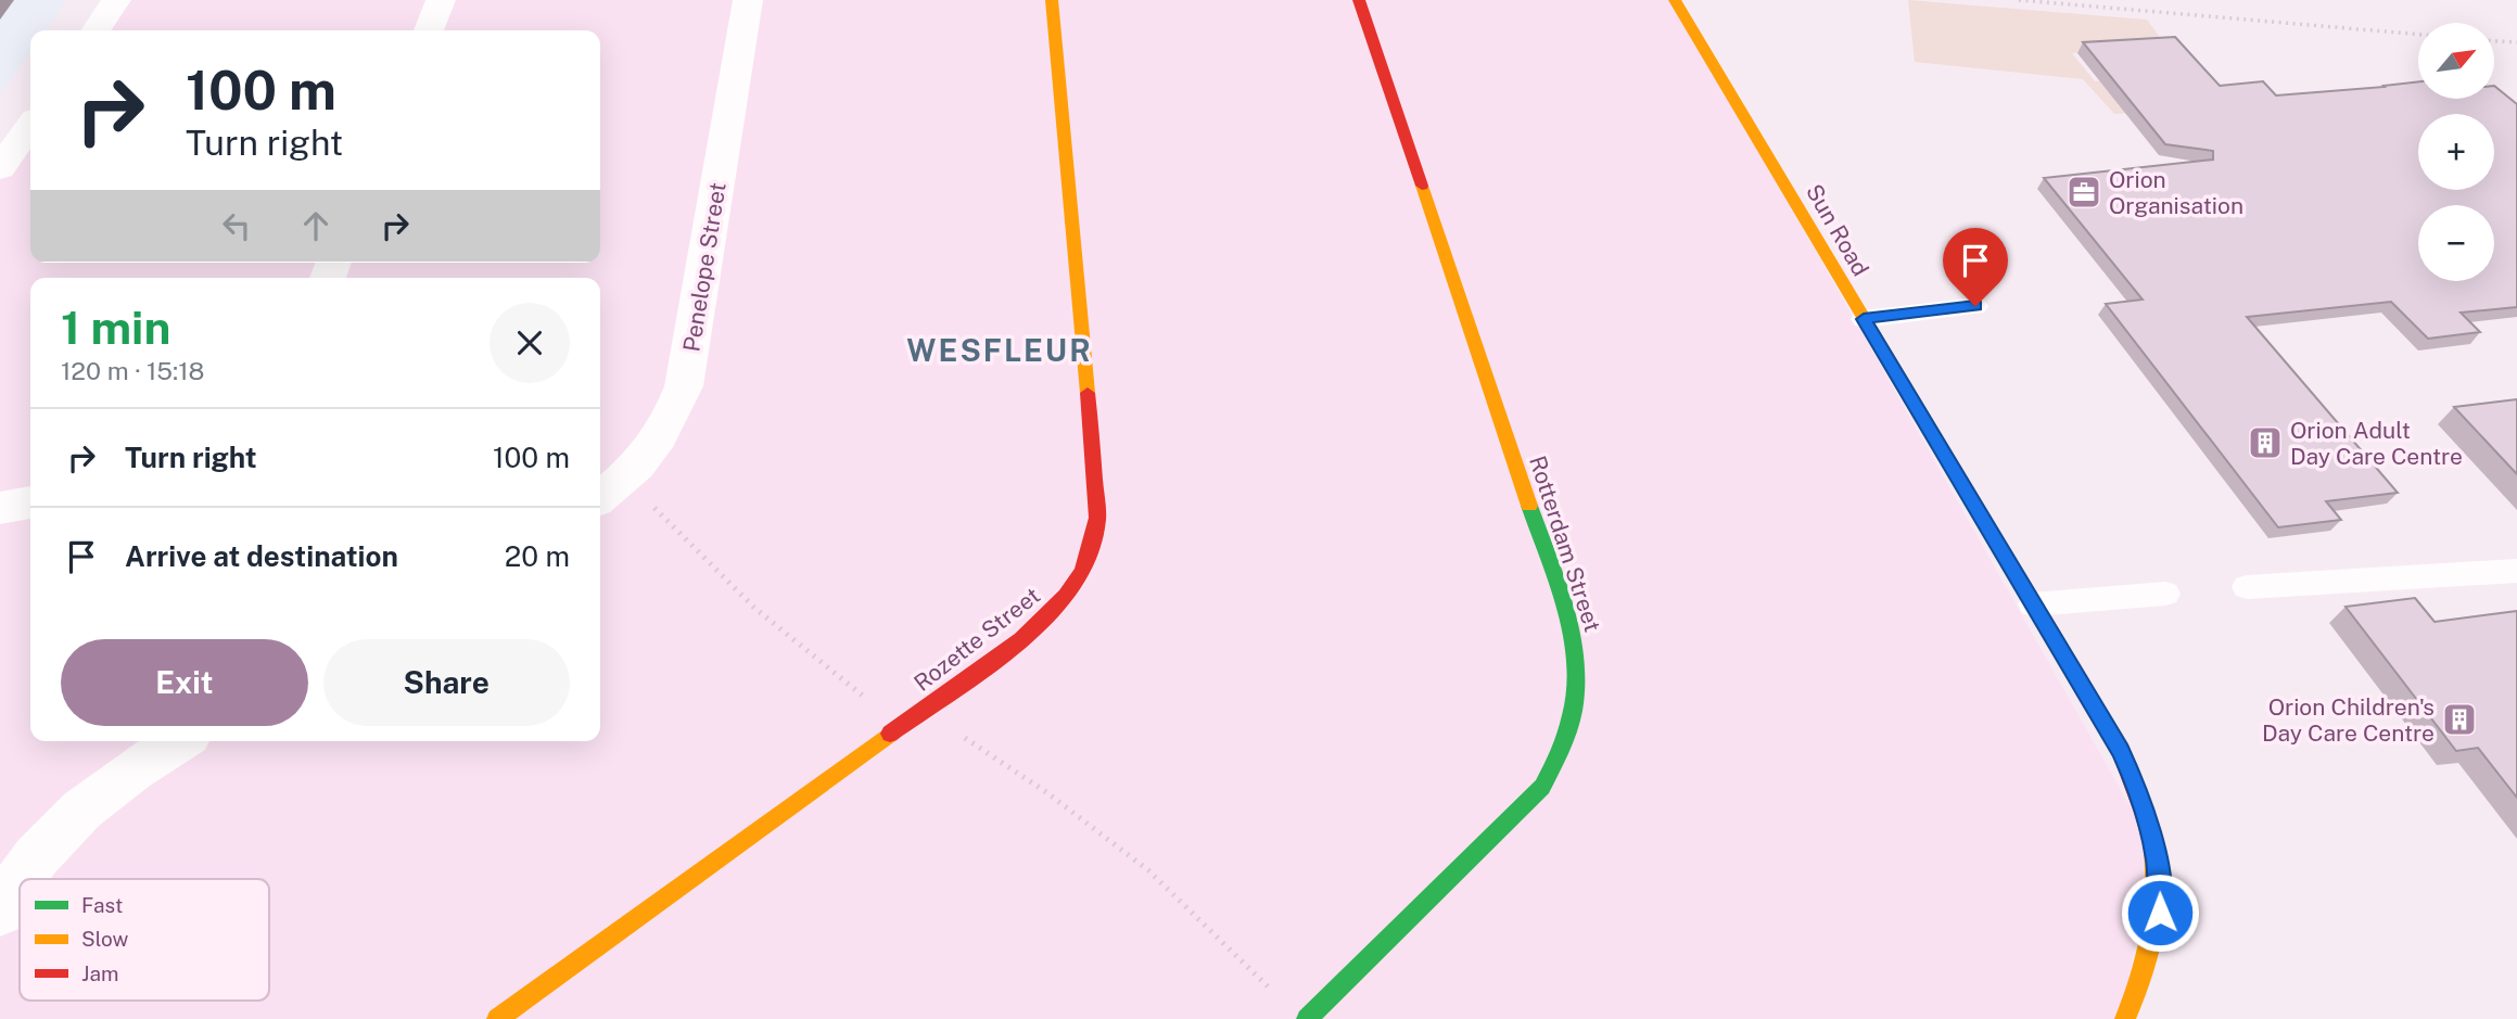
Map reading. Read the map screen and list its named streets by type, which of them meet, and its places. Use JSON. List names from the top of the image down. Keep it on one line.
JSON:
{"streets":{"street":["Sun Road","Penelope Street","Rotterdam Street","Rozette Street"]},"districts":["WESFLEUR"],"places":{"office":["Orion Organisation"],"building":["Orion Adult Day Care Centre","Orion Children's Day Care Centre"]},"legend":["Fast","Slow","Jam"],"north":"top right","page":{"map_buttons":["+","−"],"turn":["100 m","Turn right"],"heading":["1 min","120 m · 15:18"],"list":[{"name":"Turn right","value":"100 m"},{"name":"Arrive at destination","value":"20 m"}],"buttons":["Exit","Share"]}}
